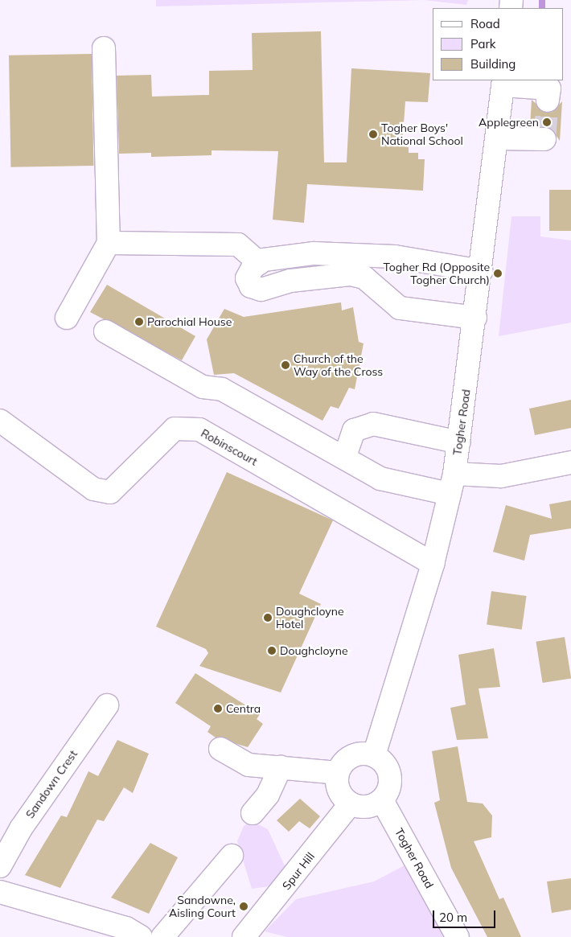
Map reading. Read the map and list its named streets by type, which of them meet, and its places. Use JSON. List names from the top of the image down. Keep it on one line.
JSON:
{"streets":{"street":["Togher Road","Robinscourt","Sandown Crest","Spur Hill"]},"crossings":[["Togher Road","Robinscourt"],["Togher Road","Spur Hill"]],"places":["Applegreen","Togher Boys' National School","Togher Rd (Opposite Togher Church)","Parochial House","Church of the Way of the Cross","Doughcloyne Hotel","Doughcloyne","Centra","Sandowne, Aisling Court"],"legend":["Road","Park","Building"],"scale_bar":"20 m"}
